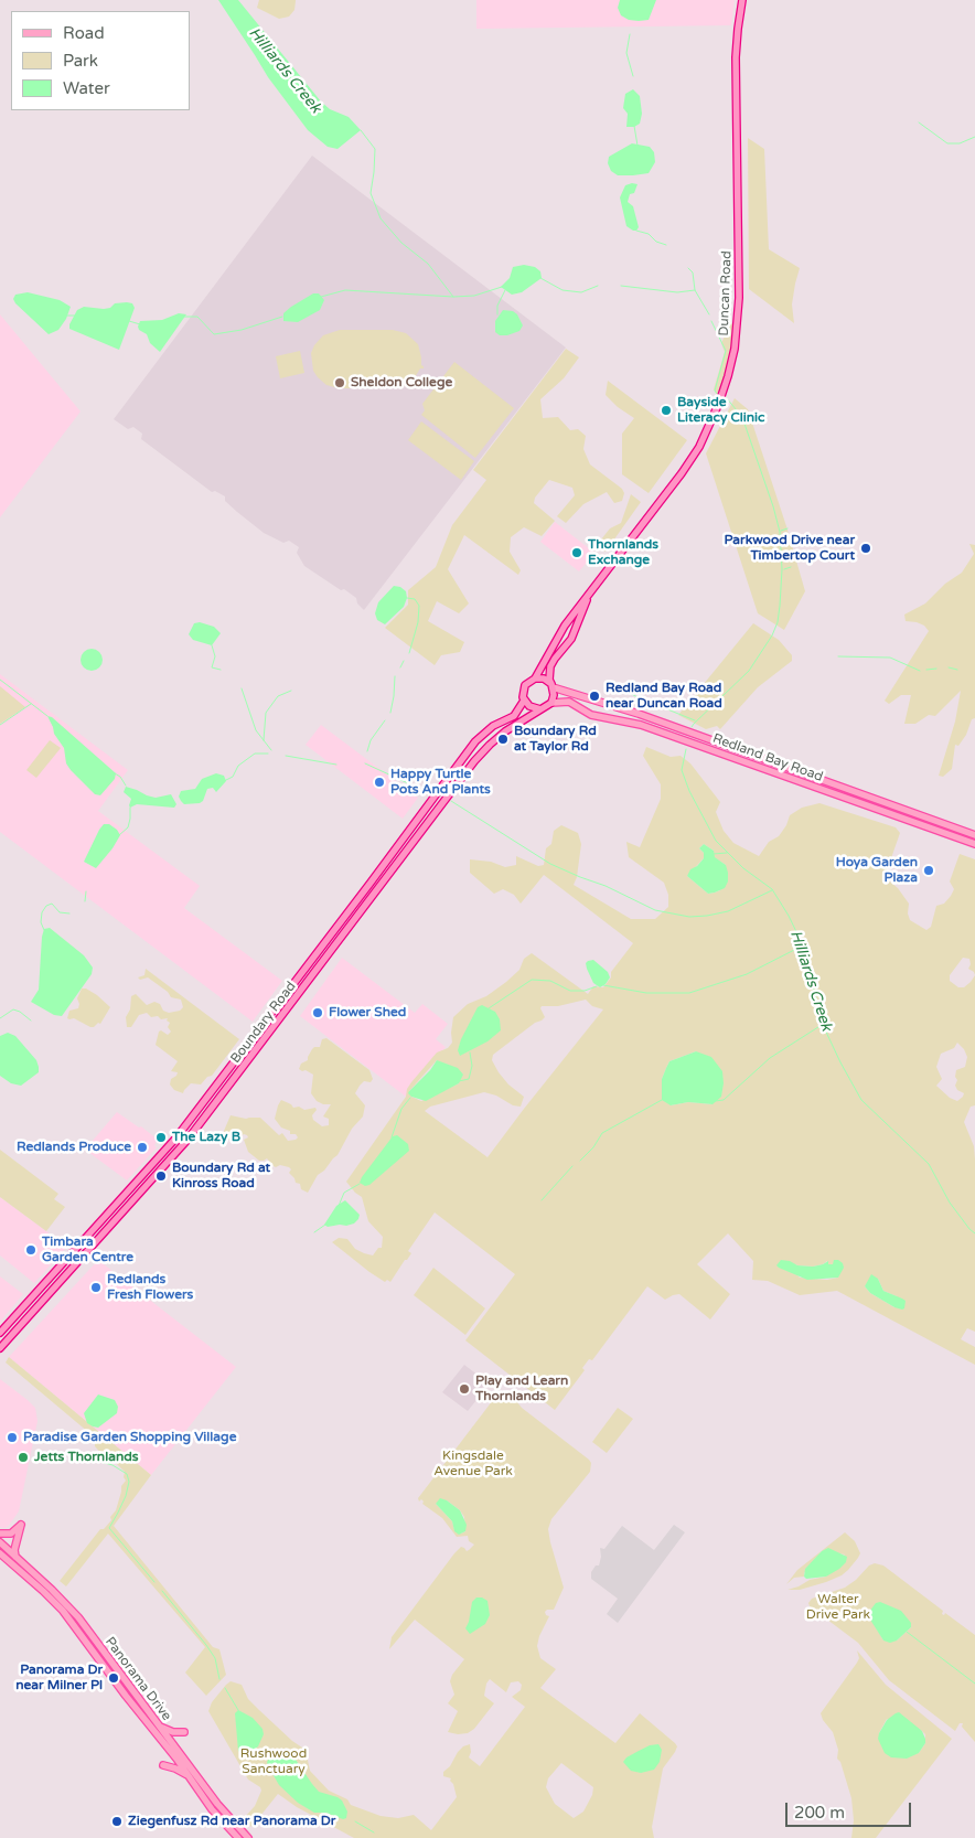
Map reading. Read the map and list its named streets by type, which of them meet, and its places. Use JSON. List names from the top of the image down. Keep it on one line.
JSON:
{"streets":{"highway":["Duncan Road","Boundary Road"],"main road":["Redland Bay Road","Panorama Drive"]},"crossings":[["Duncan Road","Redland Bay Road"],["Duncan Road","Boundary Road"],["Redland Bay Road","Boundary Road"]],"water":["Hilliards Creek"],"parks":["Kingsdale Avenue Park","Walter Drive Park","Rushwood Sanctuary"],"places":["Sheldon College","Bayside Literacy Clinic","Parkwood Drive near Timbertop Court","Thornlands Exchange","Redland Bay Road near Duncan Road","Boundary Rd at Taylor Rd","Happy Turtle Pots And Plants","Hoya Garden Plaza","Flower Shed","The Lazy B","Redlands Produce","Boundary Rd at Kinross Road","Timbara Garden Centre","Redlands Fresh Flowers","Play and Learn Thornlands","Paradise Garden Shopping Village","Jetts Thornlands","Panorama Dr near Milner Pl","Ziegenfusz Rd near Panorama Dr"],"legend":["Road","Park","Water"],"scale_bar":"200 m"}
